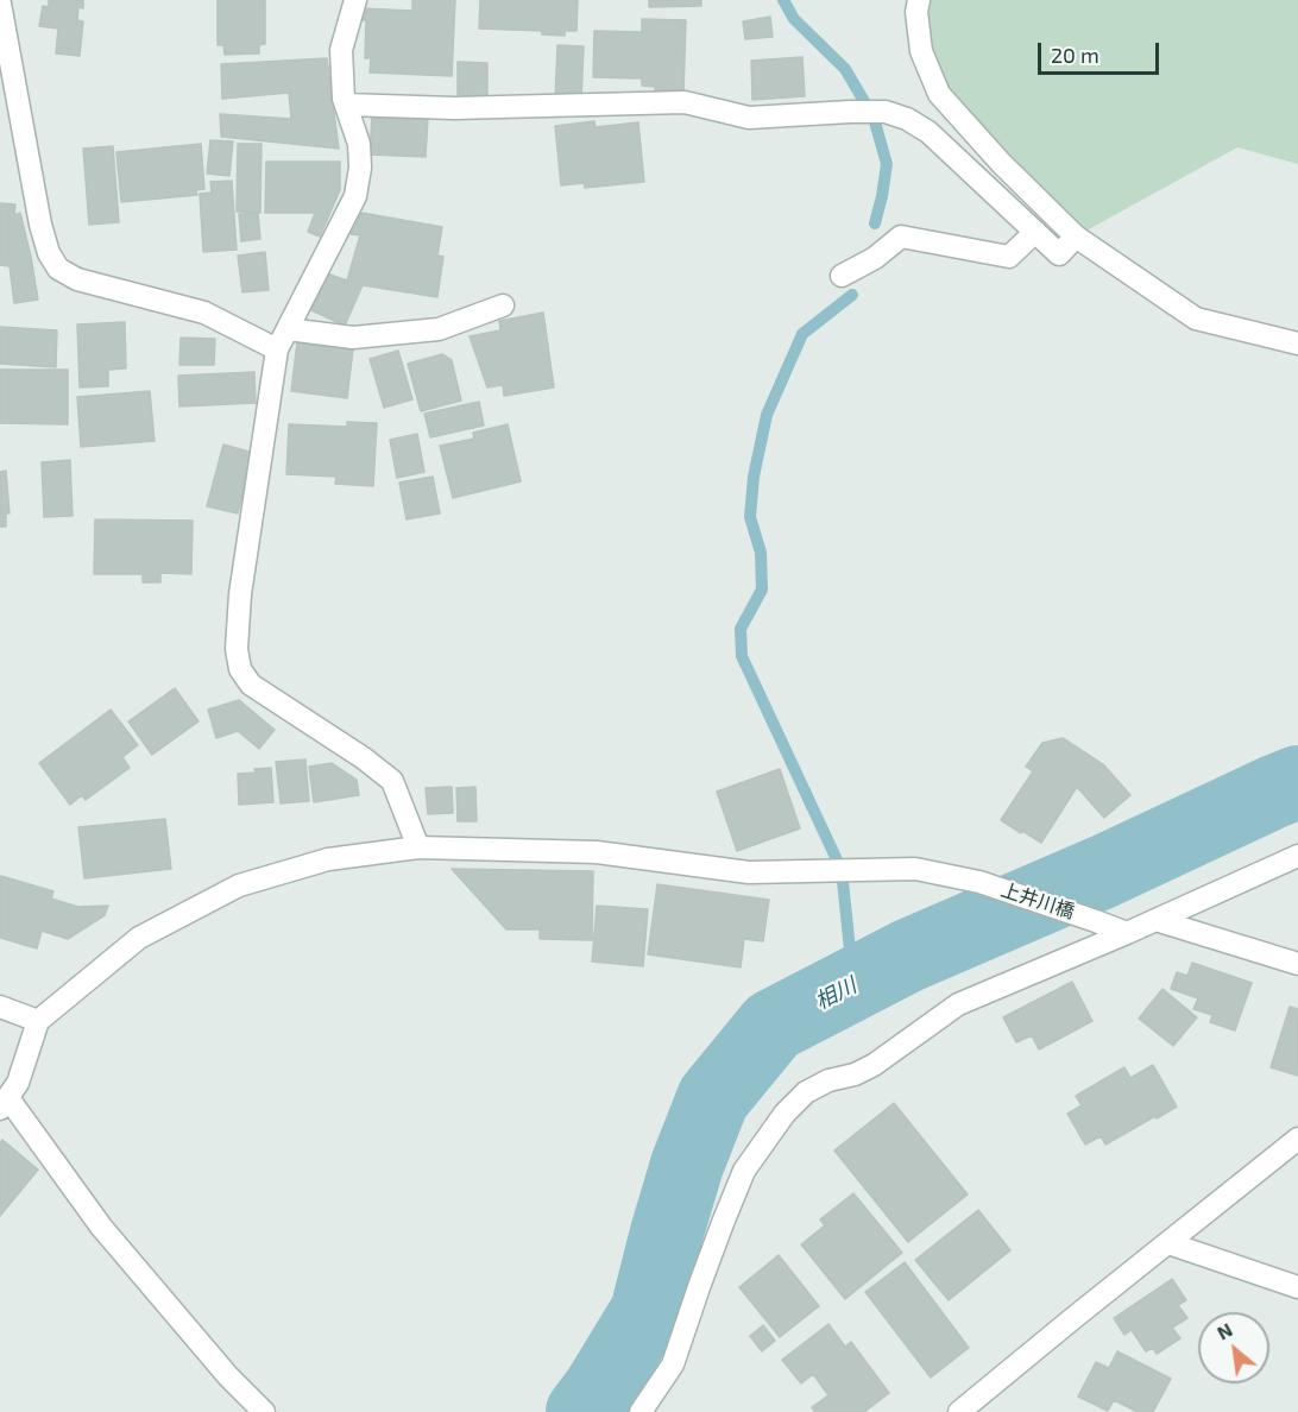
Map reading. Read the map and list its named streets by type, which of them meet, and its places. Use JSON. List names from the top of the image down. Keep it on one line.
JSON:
{"streets":{"street":["上井川橋"]},"water":["相川"],"scale_bar":"20 m","north":"top left"}
